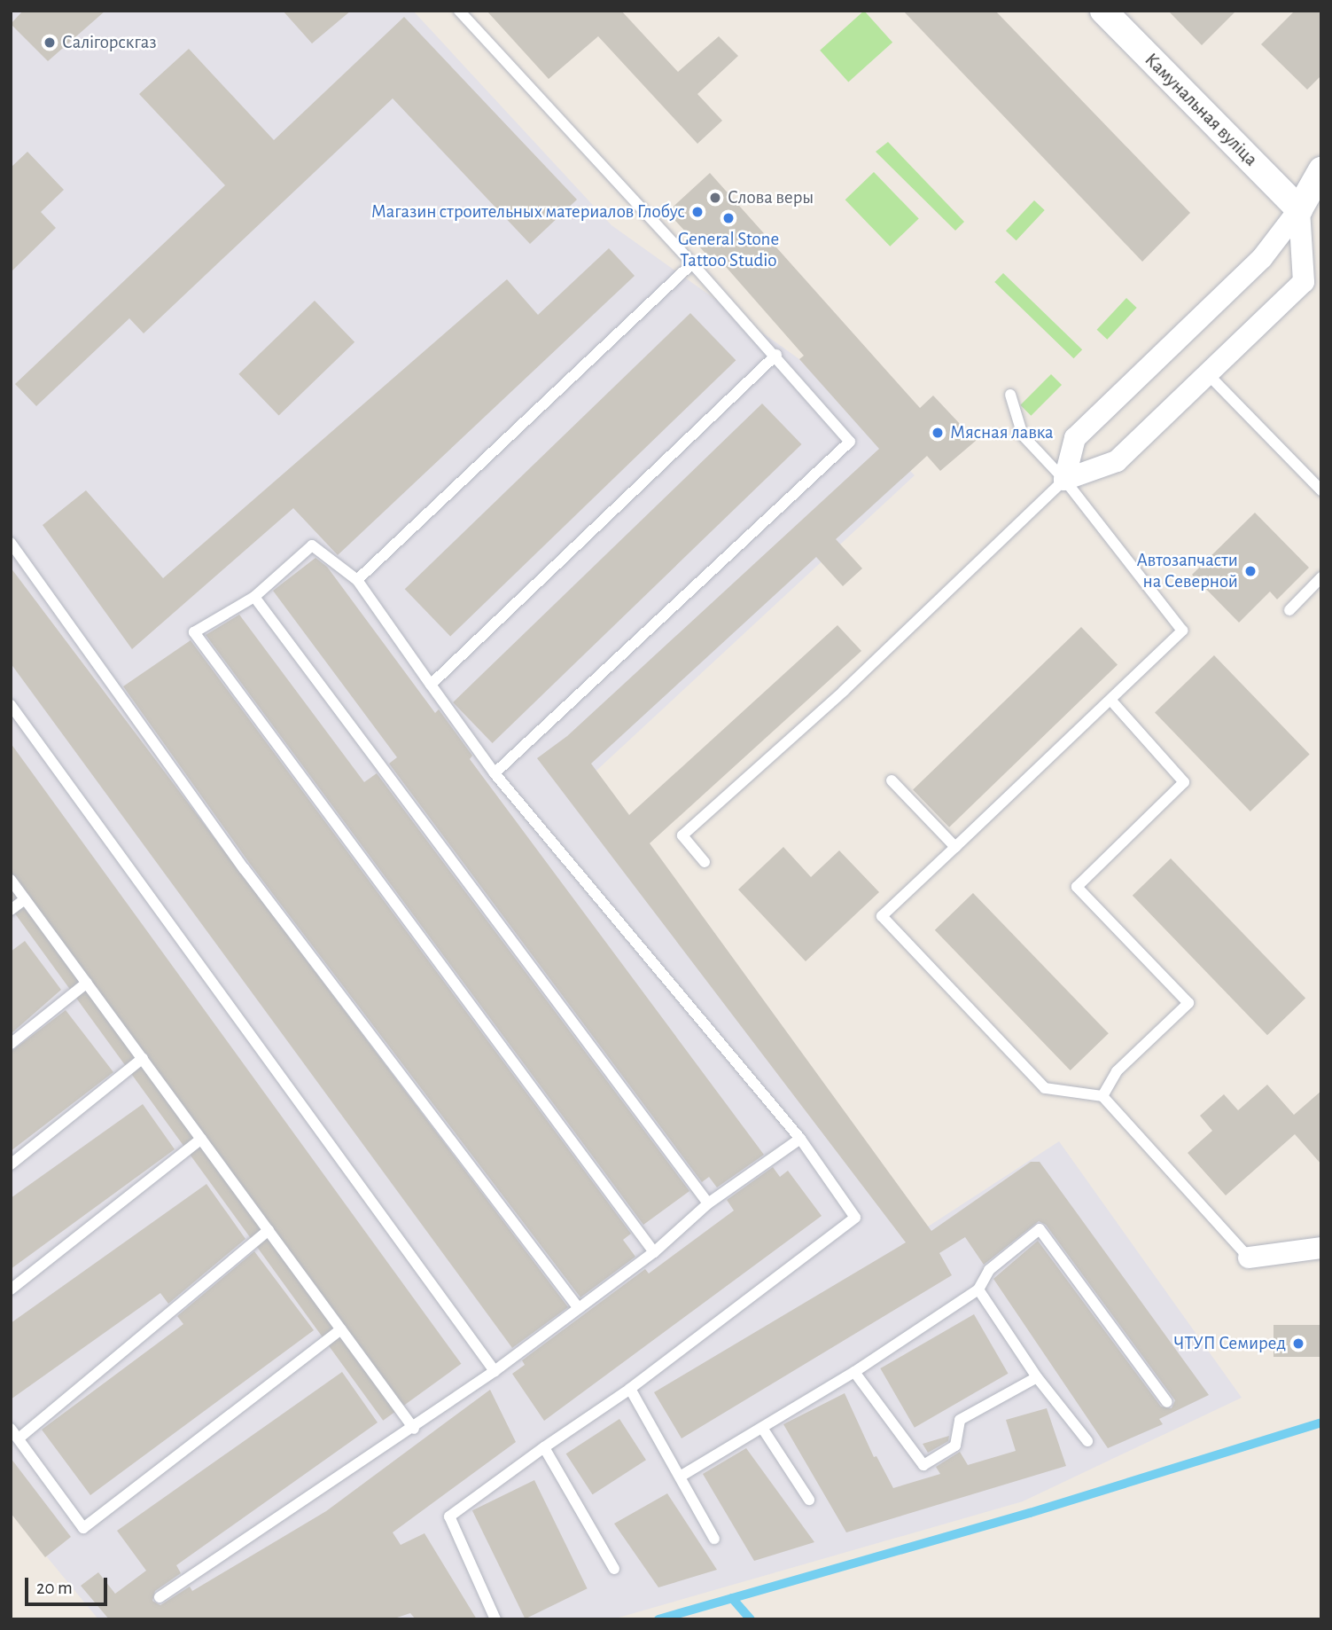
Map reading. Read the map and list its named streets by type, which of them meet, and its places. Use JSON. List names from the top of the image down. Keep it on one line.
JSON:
{"streets":{"street":["Камунальная вуліца"]},"places":["Салігорскгаз","Слова веры","Магазин строительных материалов Глобус","General Stone Tattoo Studio","Мясная лавка","Автозапчасти на Северной","ЧТУП Семиред"],"scale_bar":"20 m"}
